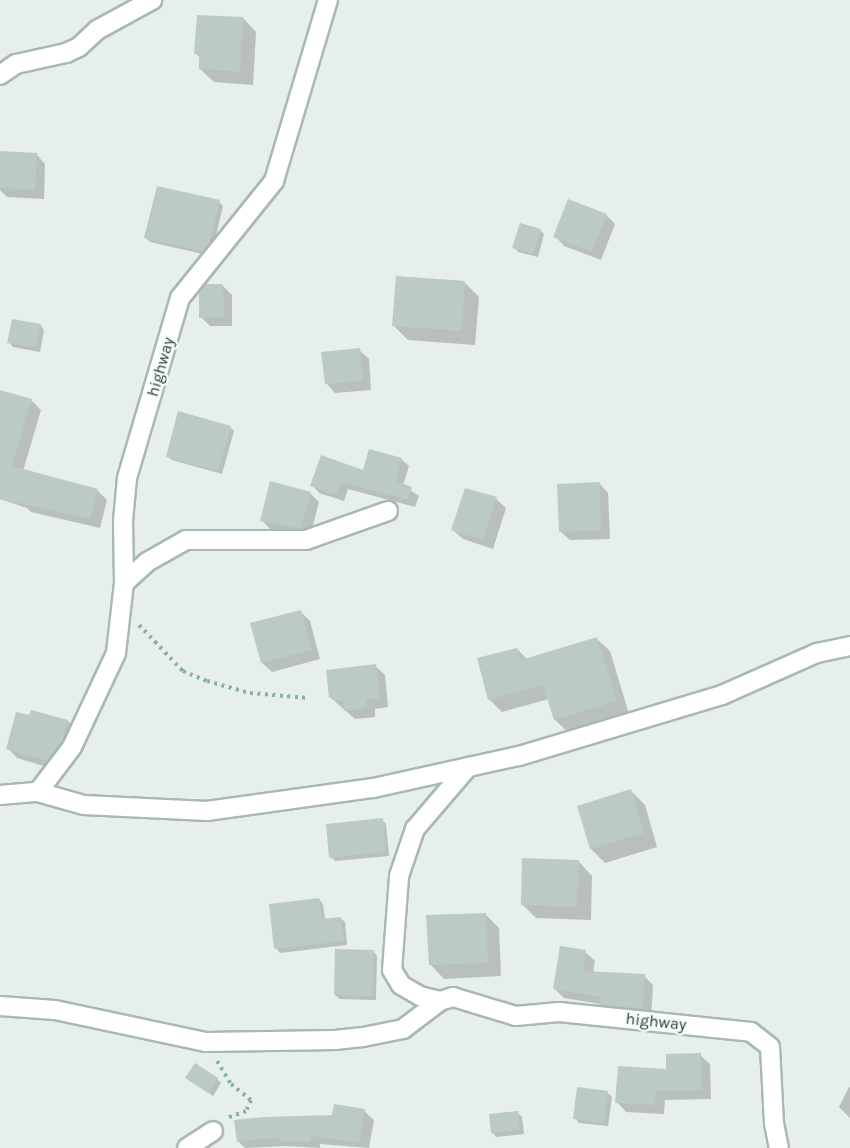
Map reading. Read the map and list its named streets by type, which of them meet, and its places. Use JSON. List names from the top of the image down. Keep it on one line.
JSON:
{"streets":{"street":["highway"]}}
